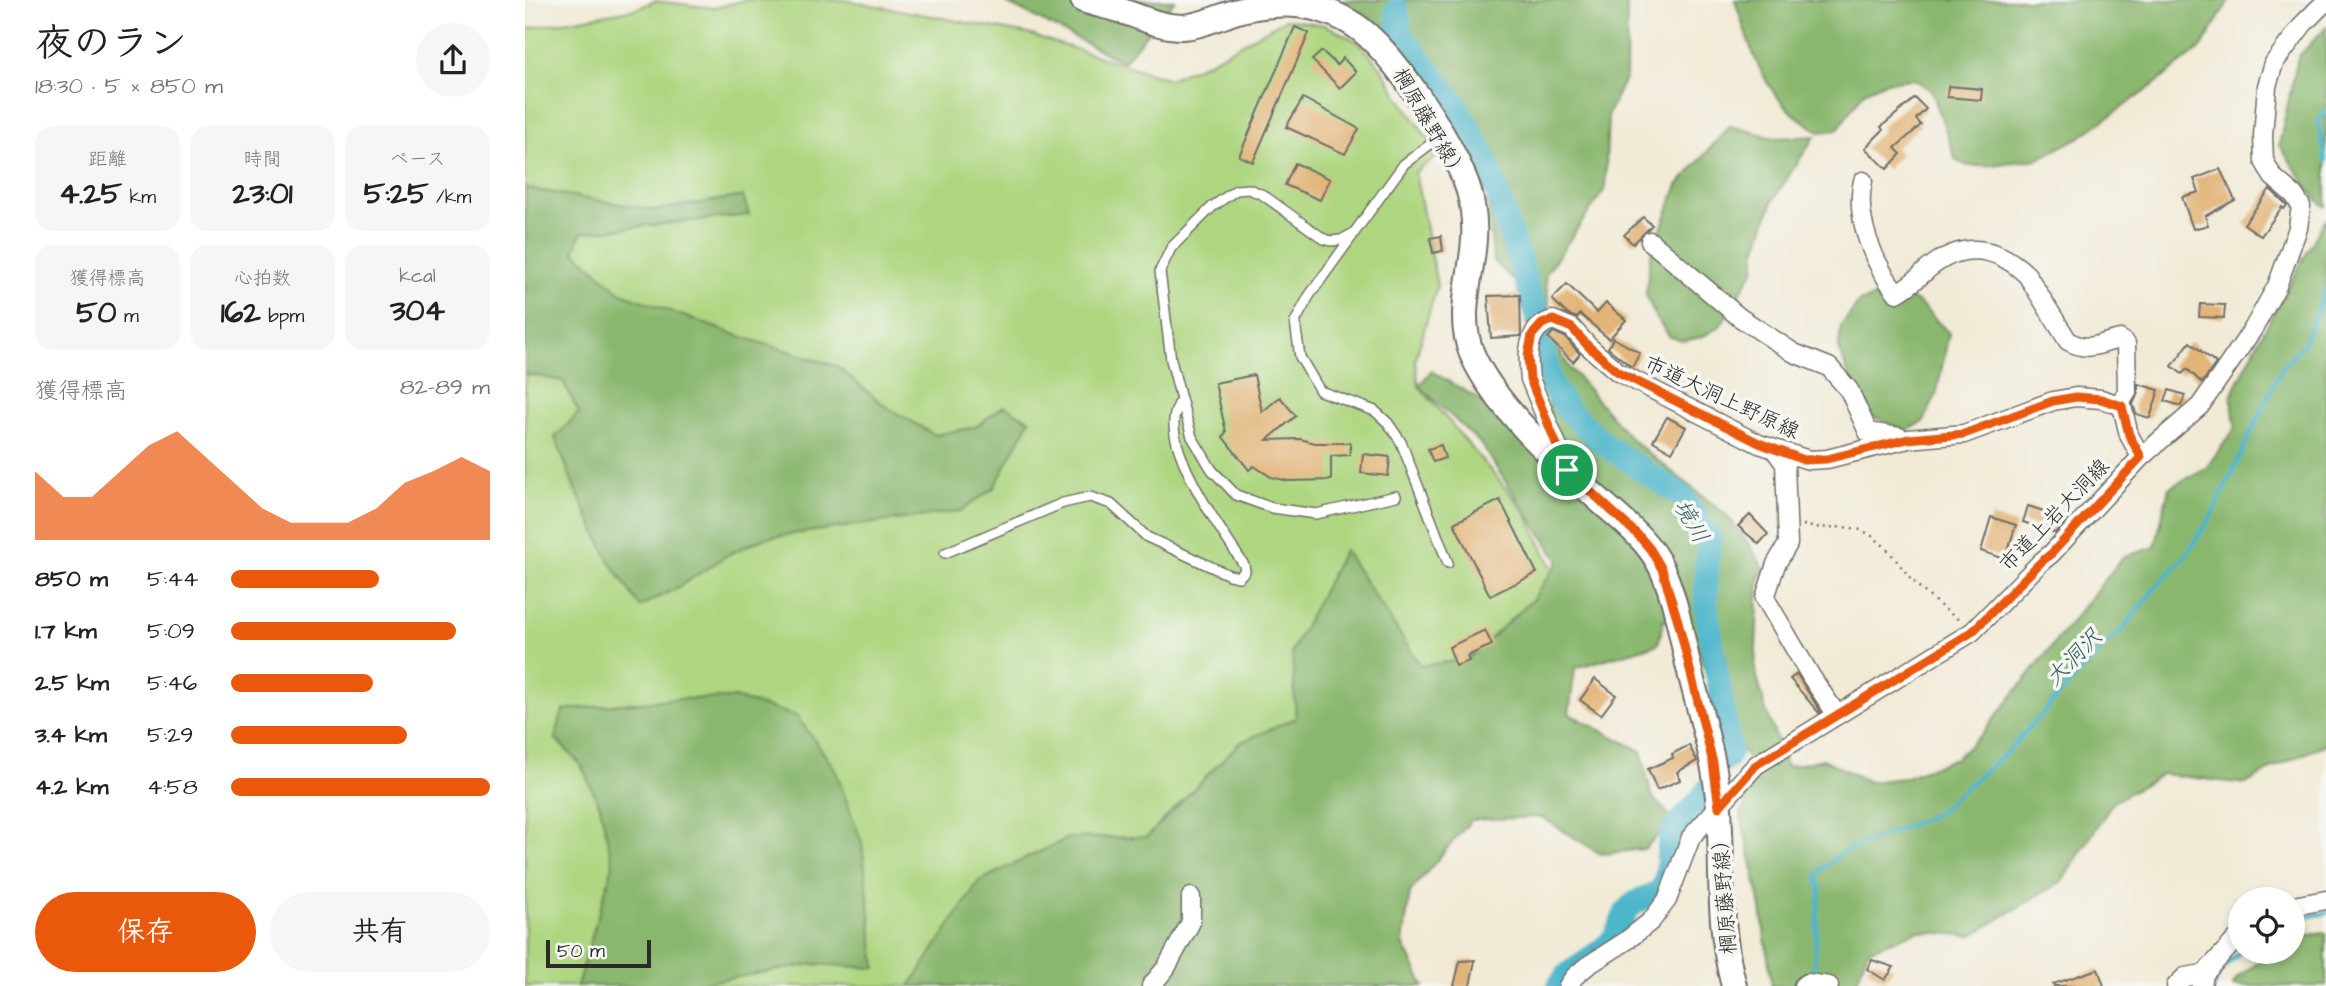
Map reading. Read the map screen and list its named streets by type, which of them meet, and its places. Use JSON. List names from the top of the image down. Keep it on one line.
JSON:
{"streets":{"main road":["棡原藤野線）"],"street":["市道大洞上野原線","市道上岩大洞線"]},"crossings":[["棡原藤野線）","市道大洞上野原線"],["棡原藤野線）","市道上岩大洞線"]],"water":["境川","大洞沢"],"scale_bar":"50 m","page":{"heading":["夜のラン","18:30 · 5 × 850 m"],"stats":[["距離","4.25 km"],["時間","23:01"],["ペース","5:25 /km"],["獲得標高","50 m"],["心拍数","162 bpm"],["kcal","304"]],"chart":["獲得標高","82–89 m"],"list":[{"name":"850 m","note":"5:44"},{"name":"1.7 km","note":"5:09"},{"name":"2.5 km","note":"5:46"},{"name":"3.4 km","note":"5:29"},{"name":"4.2 km","note":"4:58"}],"buttons":["保存","共有"],"scale":"50 m"}}
